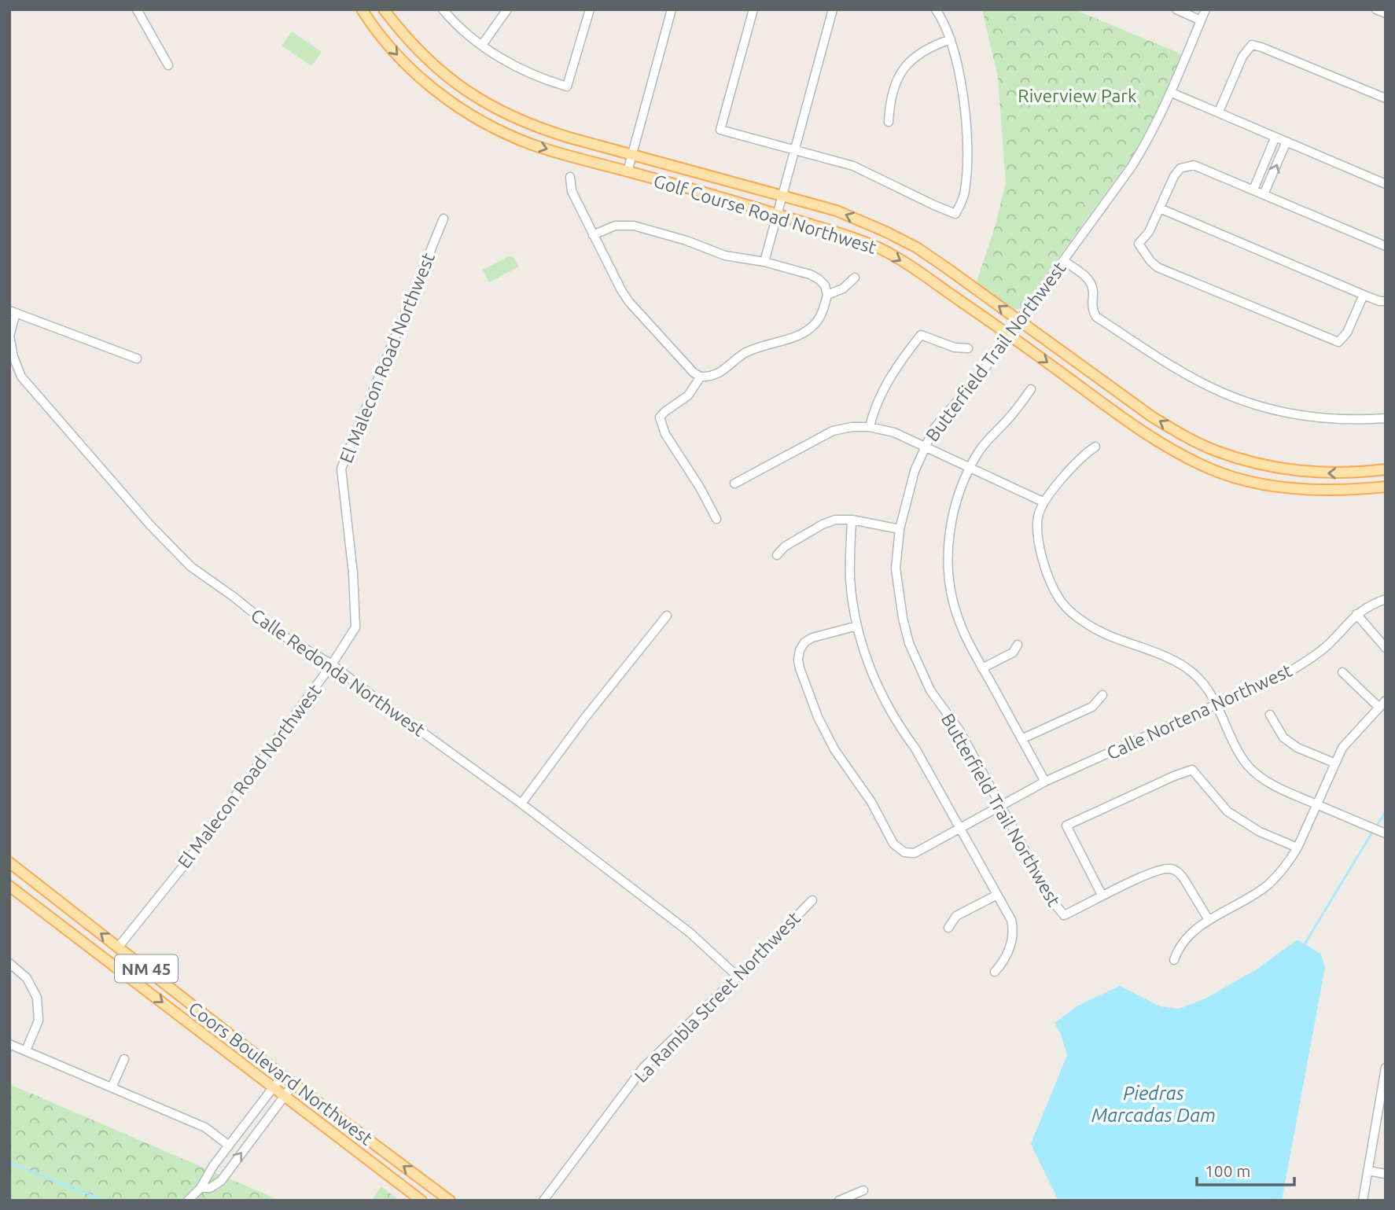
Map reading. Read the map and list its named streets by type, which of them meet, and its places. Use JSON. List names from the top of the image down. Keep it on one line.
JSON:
{"streets":{"main road":["Golf Course Road Northwest","NM 45","Coors Boulevard Northwest"],"street":["Butterfield Trail Northwest","El Malecon Road Northwest","Calle Redonda Northwest","Calle Nortena Northwest","La Rambla Street Northwest"]},"crossings":[["Golf Course Road Northwest","Butterfield Trail Northwest"],["Butterfield Trail Northwest","Calle Nortena Northwest"],["El Malecon Road Northwest","Calle Redonda Northwest"],["El Malecon Road Northwest","Coors Boulevard Northwest"],["Calle Redonda Northwest","La Rambla Street Northwest"]],"water":["Piedras Marcadas Dam"],"parks":["Riverview Park"],"scale_bar":"100 m"}
